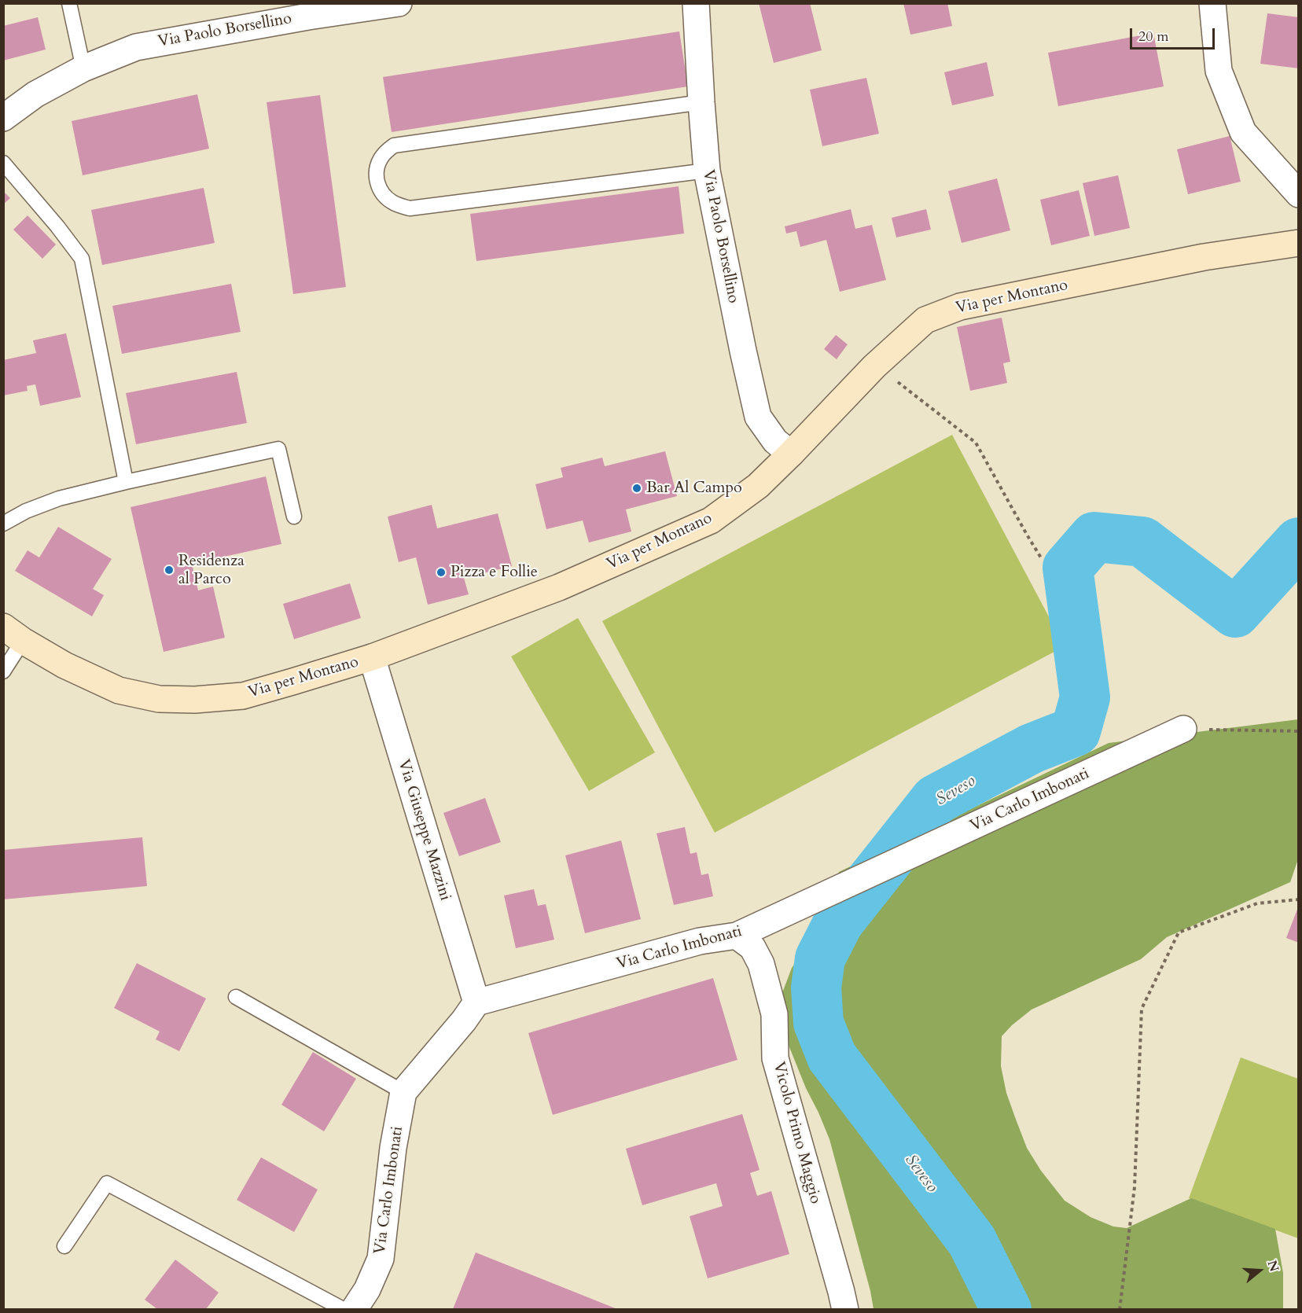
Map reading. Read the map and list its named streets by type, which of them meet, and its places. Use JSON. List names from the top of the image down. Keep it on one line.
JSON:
{"streets":{"street":["Via Paolo Borsellino","Via per Montano","Via Carlo Imbonati","Via Giuseppe Mazzini","Vicolo Primo Maggio"]},"crossings":[["Via Paolo Borsellino","Via per Montano"],["Via per Montano","Via Giuseppe Mazzini"],["Via Carlo Imbonati","Via Giuseppe Mazzini"],["Via Carlo Imbonati","Vicolo Primo Maggio"]],"water":["Seveso"],"places":["Bar Al Campo","Residenza al Parco","Pizza e Follie"],"scale_bar":"20 m","north":"right"}
